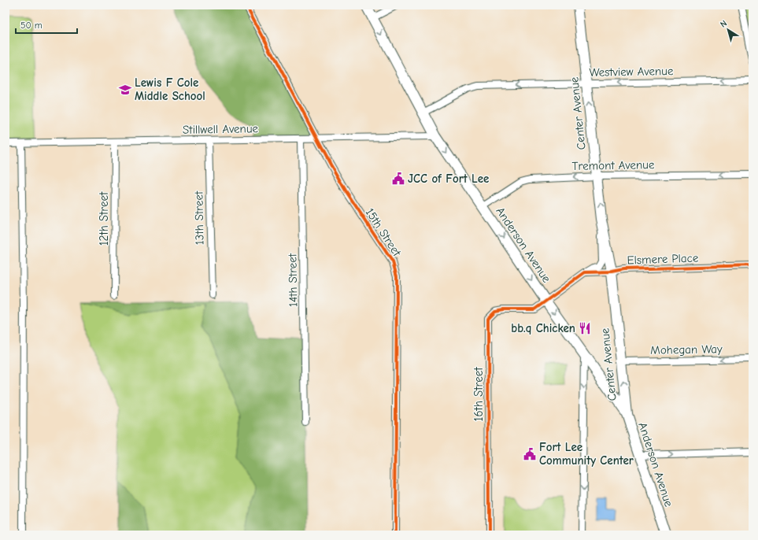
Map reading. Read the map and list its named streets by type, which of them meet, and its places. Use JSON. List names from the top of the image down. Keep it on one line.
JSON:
{"streets":{"main road":["Center Avenue","Anderson Avenue"],"street":["Westview Avenue","Stillwell Avenue","Tremont Avenue","13th Street","12th Street","15th Street","Elsmere Place","14th Street","Mohegan Way","16th Street"]},"crossings":[["Westview Avenue","Center Avenue"],["Westview Avenue","Anderson Avenue"],["Center Avenue","Tremont Avenue"],["Center Avenue","Anderson Avenue"],["Center Avenue","Elsmere Place"],["Center Avenue","Mohegan Way"],["Stillwell Avenue","13th Street"],["Stillwell Avenue","12th Street"],["Stillwell Avenue","15th Street"],["Stillwell Avenue","Anderson Avenue"],["Stillwell Avenue","14th Street"],["Tremont Avenue","Anderson Avenue"],["Anderson Avenue","16th Street"]],"one_way":["Westview Avenue","Center Avenue","Tremont Avenue","Anderson Avenue","Mohegan Way"],"places":{"school or university":["Lewis F Cole Middle School"],"public building":["JCC of Fort Lee","Fort Lee Community Center"],"restaurant":["bb.q Chicken"]},"scale_bar":"50 m","north":"top left"}
